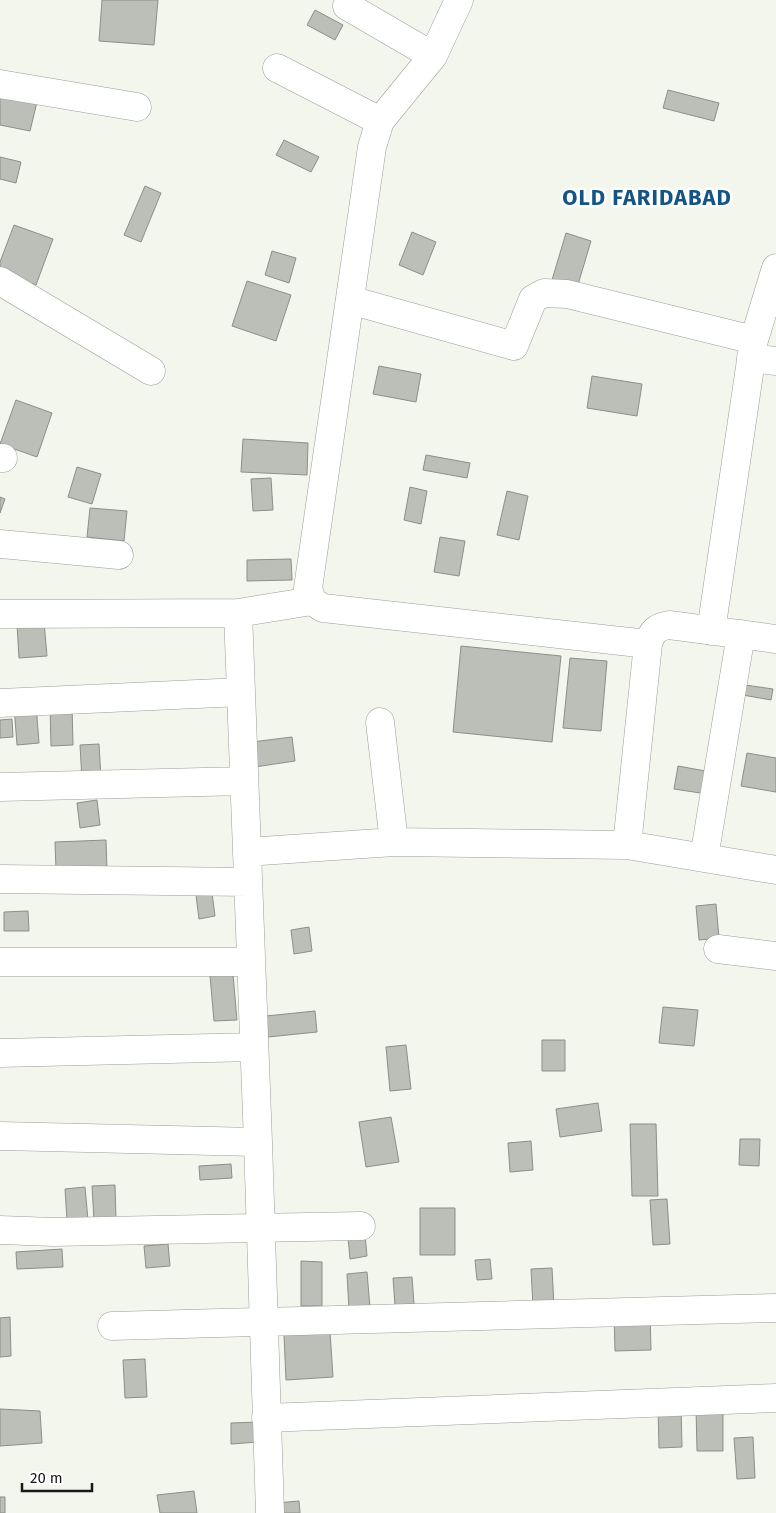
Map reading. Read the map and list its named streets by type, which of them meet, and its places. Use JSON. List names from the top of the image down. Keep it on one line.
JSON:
{"districts":["OLD FARIDABAD"],"scale_bar":"20 m"}
